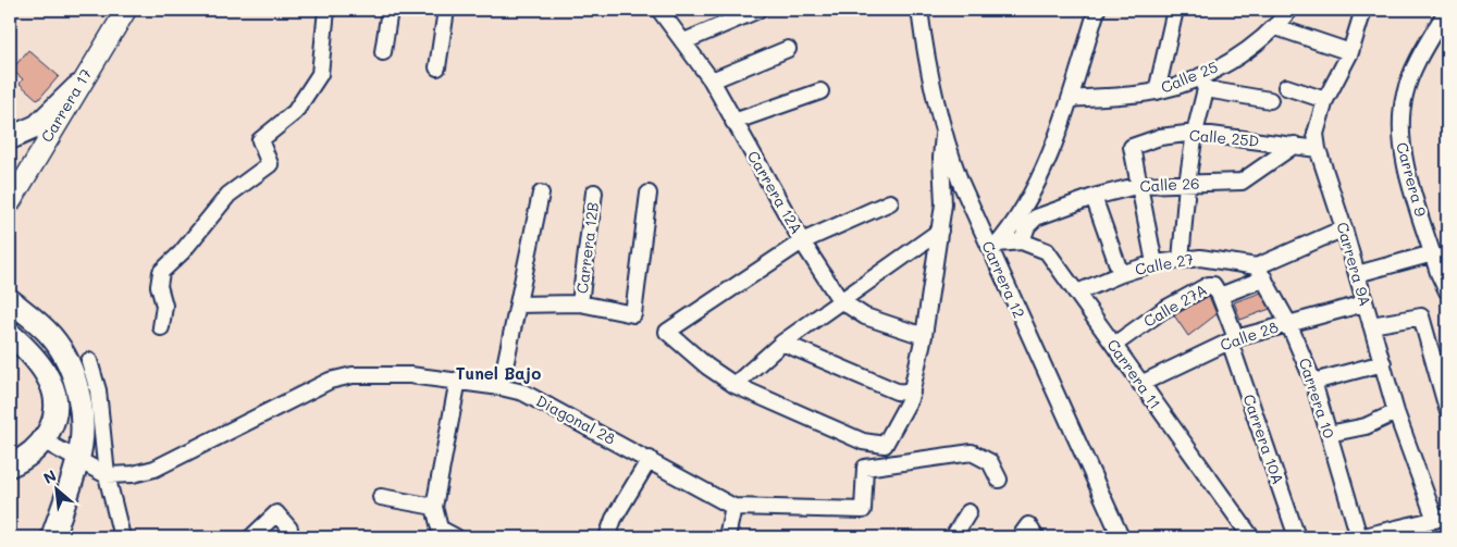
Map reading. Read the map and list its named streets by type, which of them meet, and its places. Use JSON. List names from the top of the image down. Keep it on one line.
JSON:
{"streets":{"main road":["Carrera 17"],"street":["Calle 25","Calle 25D","Carrera 9","Calle 26","Carrera 12A","Carrera 12B","Calle 27","Carrera 9A","Carrera 12","Calle 27A","Calle 28","Carrera 11","Carrera 10","Diagonal 28","Carrera 10A"]},"crossings":[["Calle 25D","Calle 26"],["Calle 25D","Carrera 9A"],["Calle 26","Carrera 11"],["Calle 27","Calle 27A"],["Calle 27","Carrera 11"],["Calle 27","Carrera 10"],["Carrera 9A","Calle 28"],["Carrera 12","Carrera 11"],["Calle 27A","Carrera 11"],["Calle 27A","Carrera 10"],["Calle 27A","Carrera 10A"],["Calle 28","Carrera 11"],["Calle 28","Carrera 10"],["Calle 28","Carrera 10A"]],"districts":["Tunel Bajo"],"north":"top left"}
